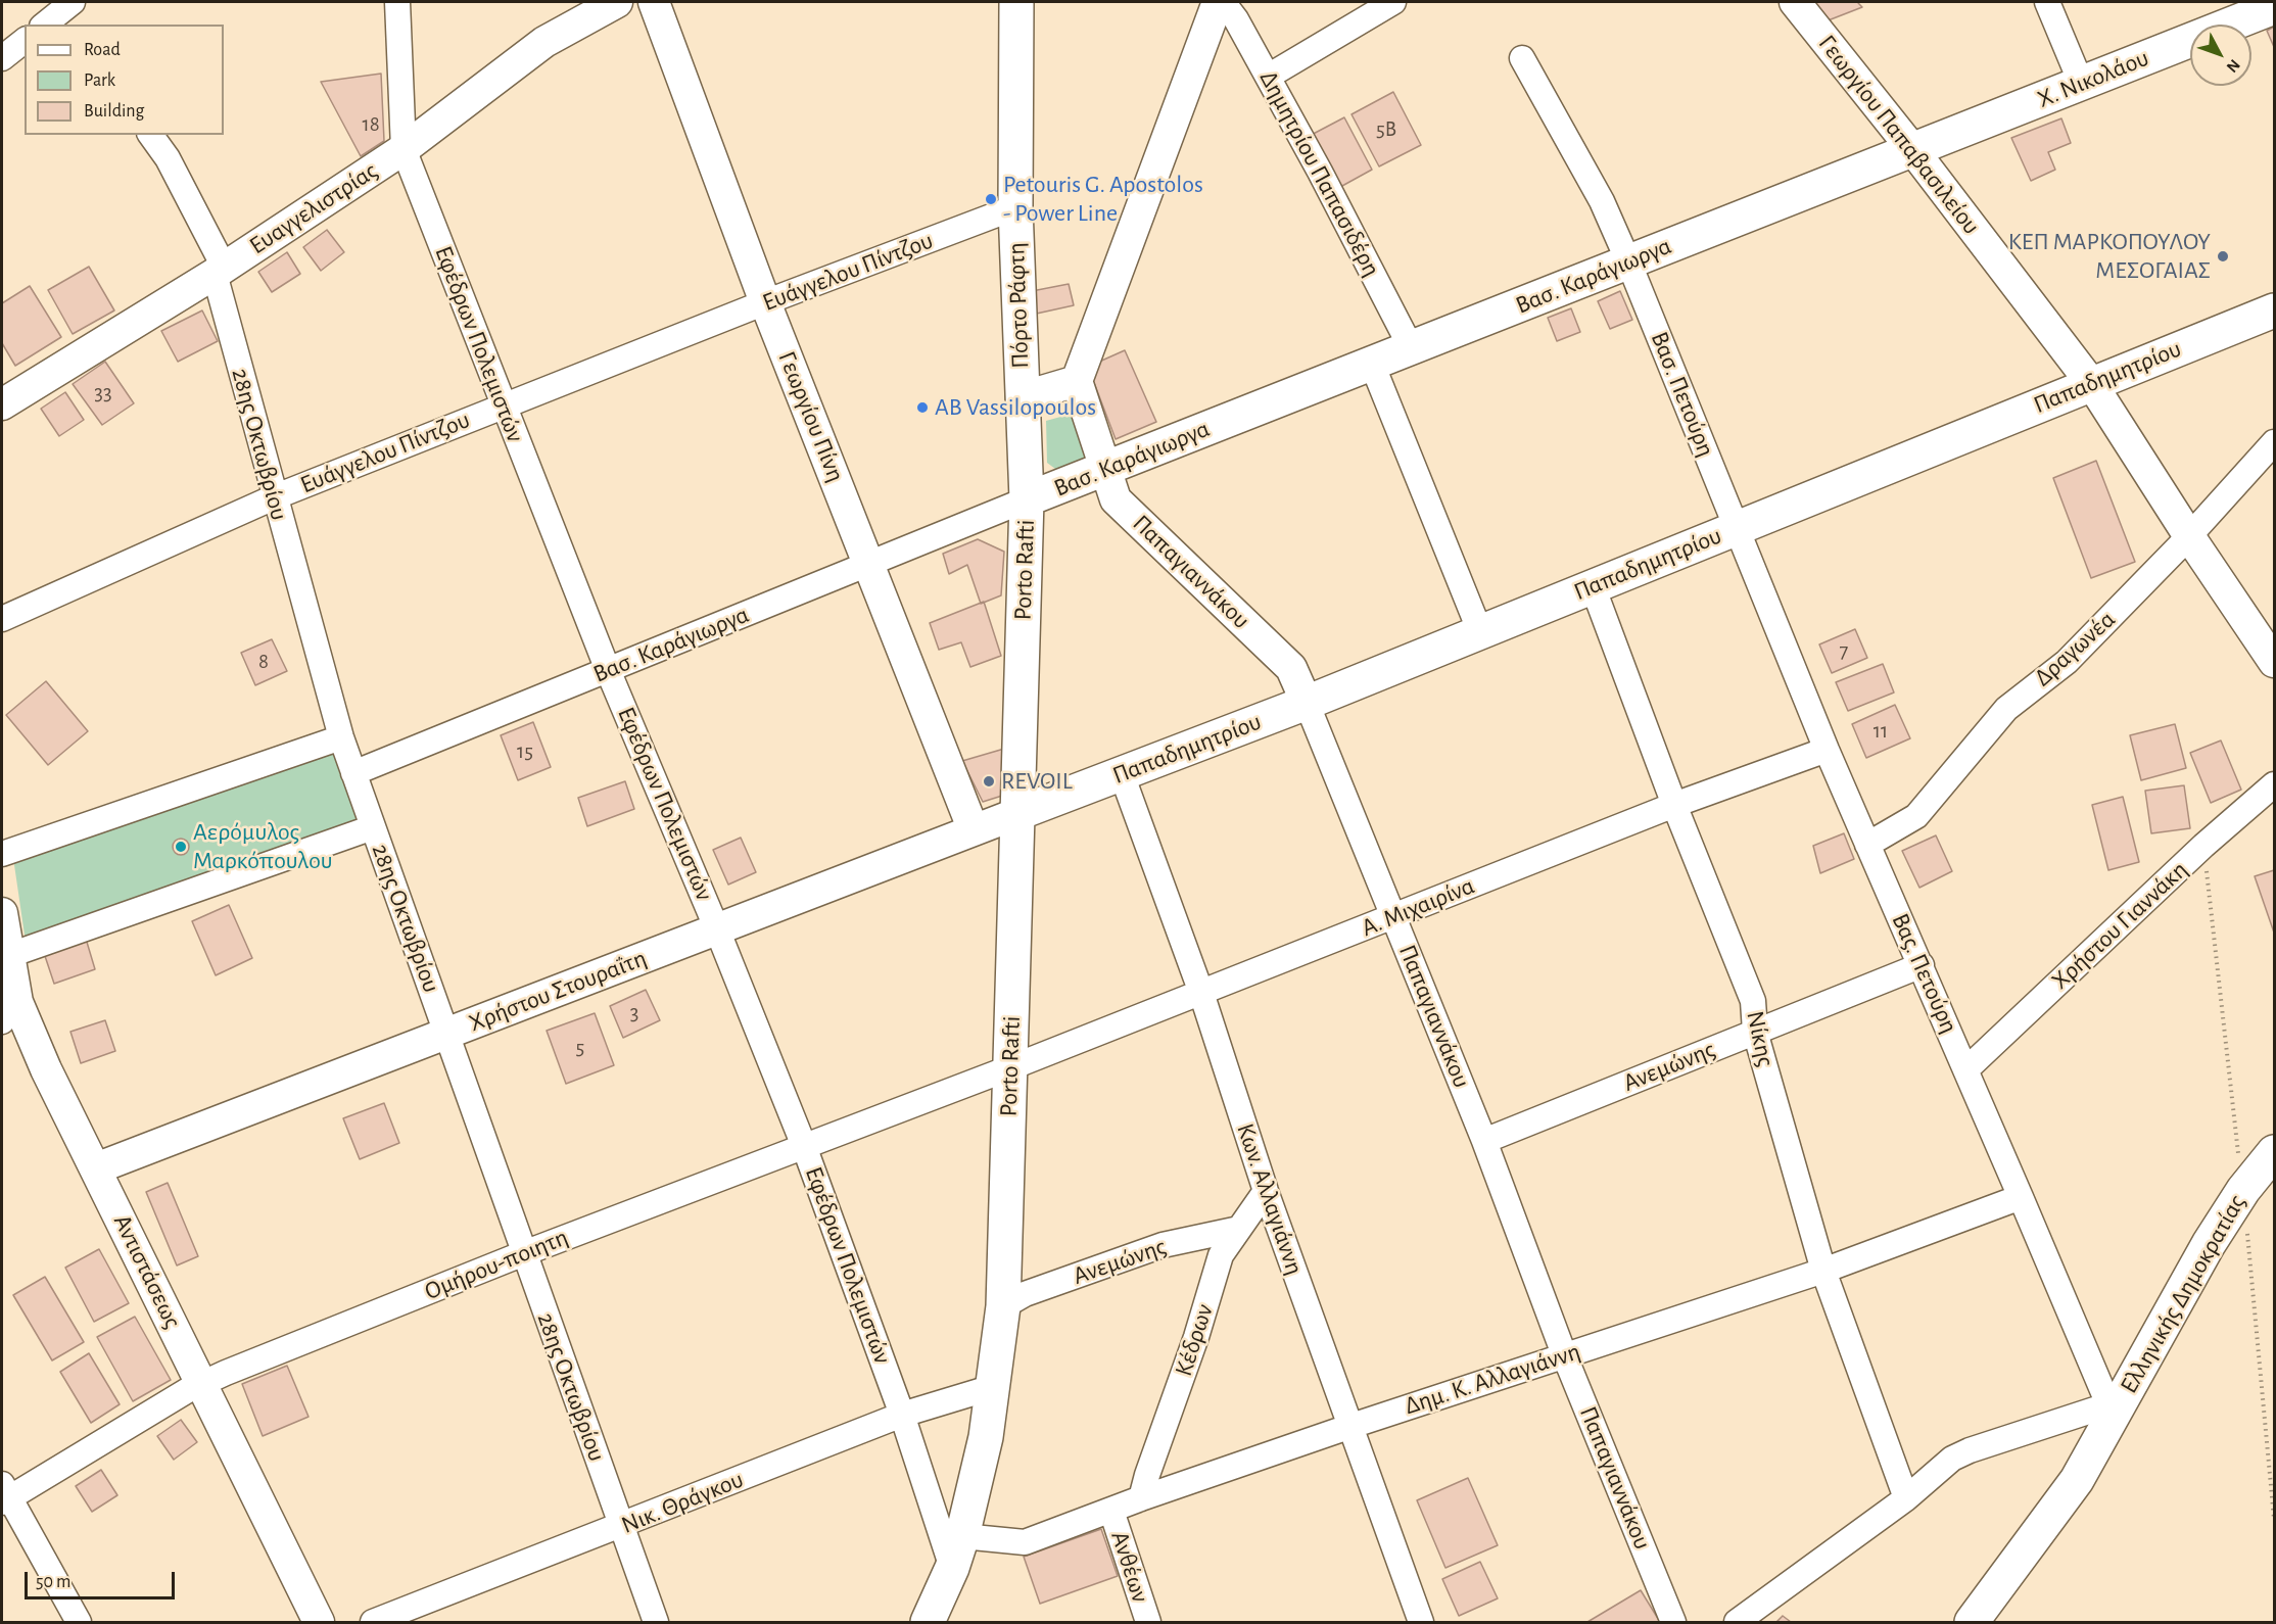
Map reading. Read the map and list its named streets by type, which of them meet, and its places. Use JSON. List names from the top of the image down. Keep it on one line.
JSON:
{"streets":{"main road":["Χ. Νικολάου","Βασ. Καράγιωργα","Πόρτο Ράφτη","Παπαδημητρίου","Porto Rafti","Ελληνικής Δημοκρατίας"],"street":["Γεωργίου Παπαβασιλείου","Δημητρίου Παπασιδέρη","Ευαγγελιστρίας","Ευάγγελου Πίντζου","Εφέδρων Πολεμιστών","Βασ. Πετούρη","Γεωργίου Πίνη","28ης Οκτωβρίου","Παπαγιαννάκου","Δραγωνέα","Α. Μιχαιρίνα","Χρήστου Γιαννάκη","Βας. Πετούρη","Χρήστου Στουραΐτη","Νίκης","Ανεμώνης","Κων. Αλλαγιάννη","Ομήρου-ποιητη","Αντιστάσεως","Κέδρων","Δημ. Κ. Αλλαγιάννη","Νικ. Θράγκου","Ανθέων"]},"crossings":[["Χ. Νικολάου","Γεωργίου Παπαβασιλείου"],["Χ. Νικολάου","Βασ. Καράγιωργα"],["Γεωργίου Παπαβασιλείου","Βασ. Καράγιωργα"],["Γεωργίου Παπαβασιλείου","Παπαδημητρίου"],["Γεωργίου Παπαβασιλείου","Δραγωνέα"],["Δημητρίου Παπασιδέρη","Βασ. Καράγιωργα"],["Ευαγγελιστρίας","Εφέδρων Πολεμιστών"],["Ευαγγελιστρίας","28ης Οκτωβρίου"],["Ευάγγελου Πίντζου","Πόρτο Ράφτη"],["Ευάγγελου Πίντζου","Εφέδρων Πολεμιστών"],["Ευάγγελου Πίντζου","Γεωργίου Πίνη"],["Ευάγγελου Πίντζου","28ης Οκτωβρίου"],["Βασ. Καράγιωργα","Πόρτο Ράφτη"],["Βασ. Καράγιωργα","Εφέδρων Πολεμιστών"],["Βασ. Καράγιωργα","Βασ. Πετούρη"],["Βασ. Καράγιωργα","Γεωργίου Πίνη"],["Βασ. Καράγιωργα","28ης Οκτωβρίου"],["Βασ. Καράγιωργα","Porto Rafti"],["Βασ. Καράγιωργα","Παπαγιαννάκου"],["Πόρτο Ράφτη","Porto Rafti"],["Εφέδρων Πολεμιστών","Porto Rafti"],["Εφέδρων Πολεμιστών","Χρήστου Στουραΐτη"],["Εφέδρων Πολεμιστών","Ομήρου-ποιητη"],["Εφέδρων Πολεμιστών","Νικ. Θράγκου"],["Παπαδημητρίου","Βασ. Πετούρη"],["Παπαδημητρίου","Porto Rafti"],["Παπαδημητρίου","Παπαγιαννάκου"],["Παπαδημητρίου","Βας. Πετούρη"],["Παπαδημητρίου","Χρήστου Στουραΐτη"],["Παπαδημητρίου","Νίκης"],["Παπαδημητρίου","Κων. Αλλαγιάννη"],["Βασ. Πετούρη","Βας. Πετούρη"],["Γεωργίου Πίνη","Χρήστου Στουραΐτη"],["28ης Οκτωβρίου","Χρήστου Στουραΐτη"],["28ης Οκτωβρίου","Ομήρου-ποιητη"],["28ης Οκτωβρίου","Νικ. Θράγκου"],["Porto Rafti","Α. Μιχαιρίνα"],["Porto Rafti","Χρήστου Στουραΐτη"],["Porto Rafti","Ανεμώνης"],["Porto Rafti","Ομήρου-ποιητη"],["Porto Rafti","Δημ. Κ. Αλλαγιάννη"],["Porto Rafti","Νικ. Θράγκου"],["Παπαγιαννάκου","Α. Μιχαιρίνα"],["Παπαγιαννάκου","Ανεμώνης"],["Παπαγιαννάκου","Δημ. Κ. Αλλαγιάννη"],["Δραγωνέα","Βας. Πετούρη"],["Α. Μιχαιρίνα","Βας. Πετούρη"],["Α. Μιχαιρίνα","Νίκης"],["Α. Μιχαιρίνα","Κων. Αλλαγιάννη"],["Α. Μιχαιρίνα","Ομήρου-ποιητη"],["Χρήστου Γιαννάκη","Βας. Πετούρη"],["Βας. Πετούρη","Ανεμώνης"],["Βας. Πετούρη","Ελληνικής Δημοκρατίας"],["Βας. Πετούρη","Δημ. Κ. Αλλαγιάννη"],["Χρήστου Στουραΐτη","Αντιστάσεως"],["Νίκης","Ανεμώνης"],["Νίκης","Ελληνικής Δημοκρατίας"],["Νίκης","Δημ. Κ. Αλλαγιάννη"],["Ανεμώνης","Κέδρων"],["Κων. Αλλαγιάννη","Κέδρων"],["Κων. Αλλαγιάννη","Δημ. Κ. Αλλαγιάννη"],["Ομήρου-ποιητη","Αντιστάσεως"],["Κέδρων","Δημ. Κ. Αλλαγιάννη"],["Δημ. Κ. Αλλαγιάννη","Ανθέων"]],"places":["Petouris G. Apostolos - Power Line","ΚΕΠ ΜΑΡΚΟΠΟΥΛΟΥ ΜΕΣΟΓΑΙΑΣ","AB Vassilopoulos","REVOIL","Αερόμυλος Μαρκόπουλου"],"house_numbers":["18","5B","33","7","8","11","15","3","5"],"legend":["Road","Park","Building"],"scale_bar":"50 m","north":"bottom right"}
